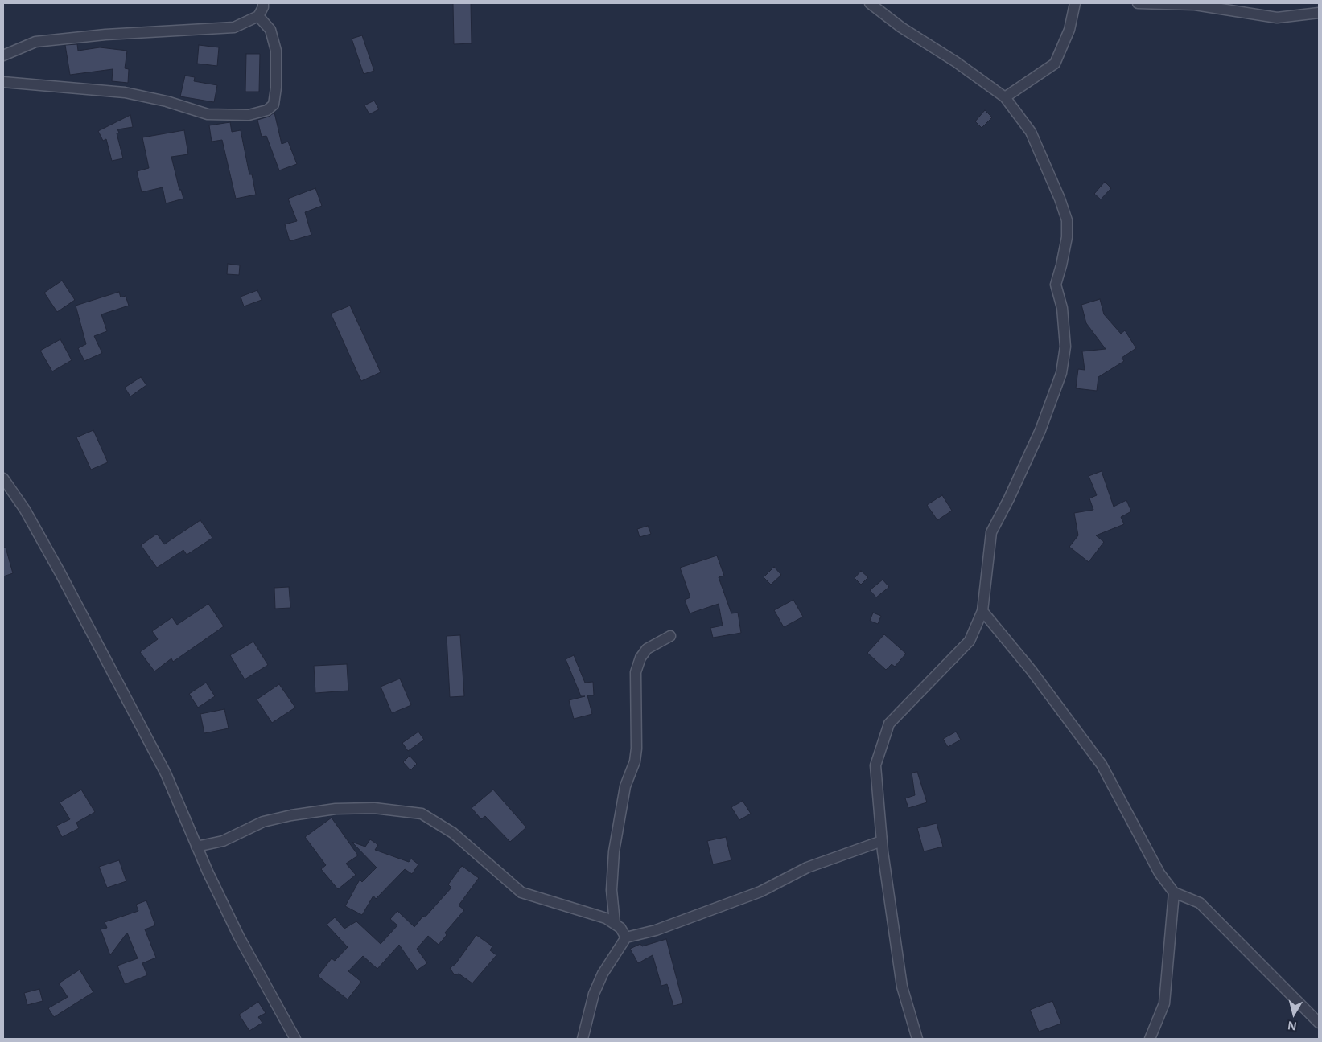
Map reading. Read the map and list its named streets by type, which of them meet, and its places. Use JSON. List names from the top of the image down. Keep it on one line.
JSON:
{"north":"bottom"}
